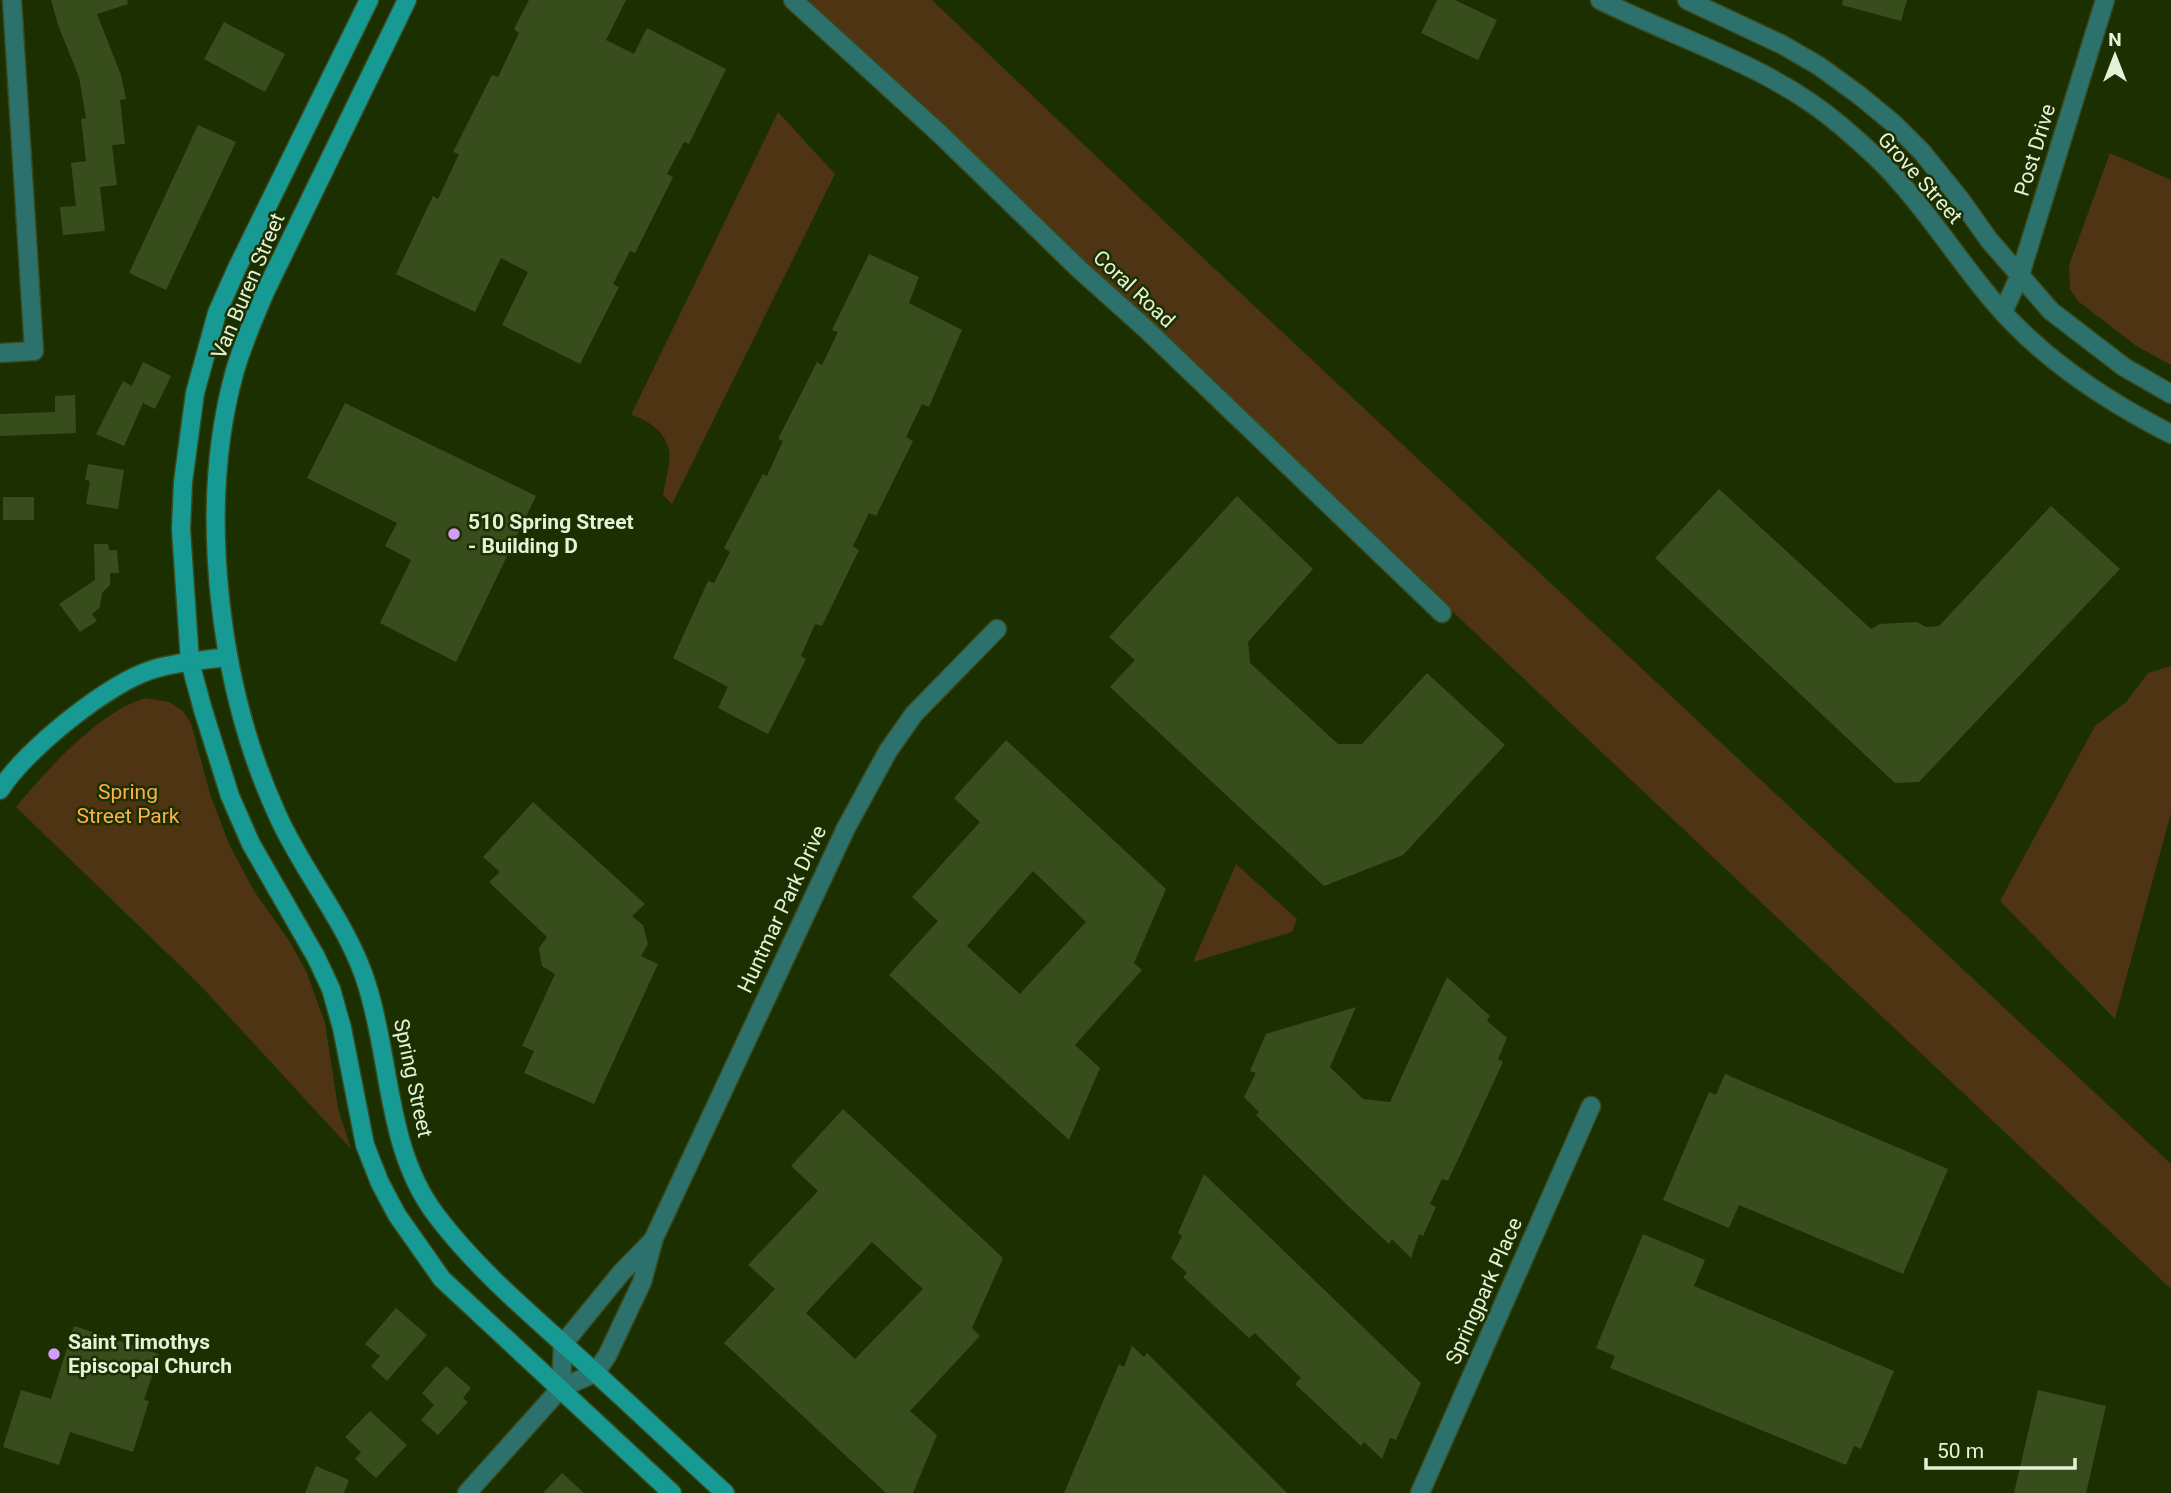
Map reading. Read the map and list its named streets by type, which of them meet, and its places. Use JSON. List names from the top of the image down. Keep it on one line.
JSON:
{"streets":{"main road":["Van Buren Street","Spring Street"],"street":["Post Drive","Grove Street","Coral Road","Huntmar Park Drive","Springpark Place"]},"crossings":[["Post Drive","Grove Street"],["Van Buren Street","Spring Street"],["Huntmar Park Drive","Spring Street"]],"parks":["Spring Street Park"],"places":["510 Spring Street - Building D","Saint Timothys Episcopal Church"],"scale_bar":"50 m","north":"top"}
